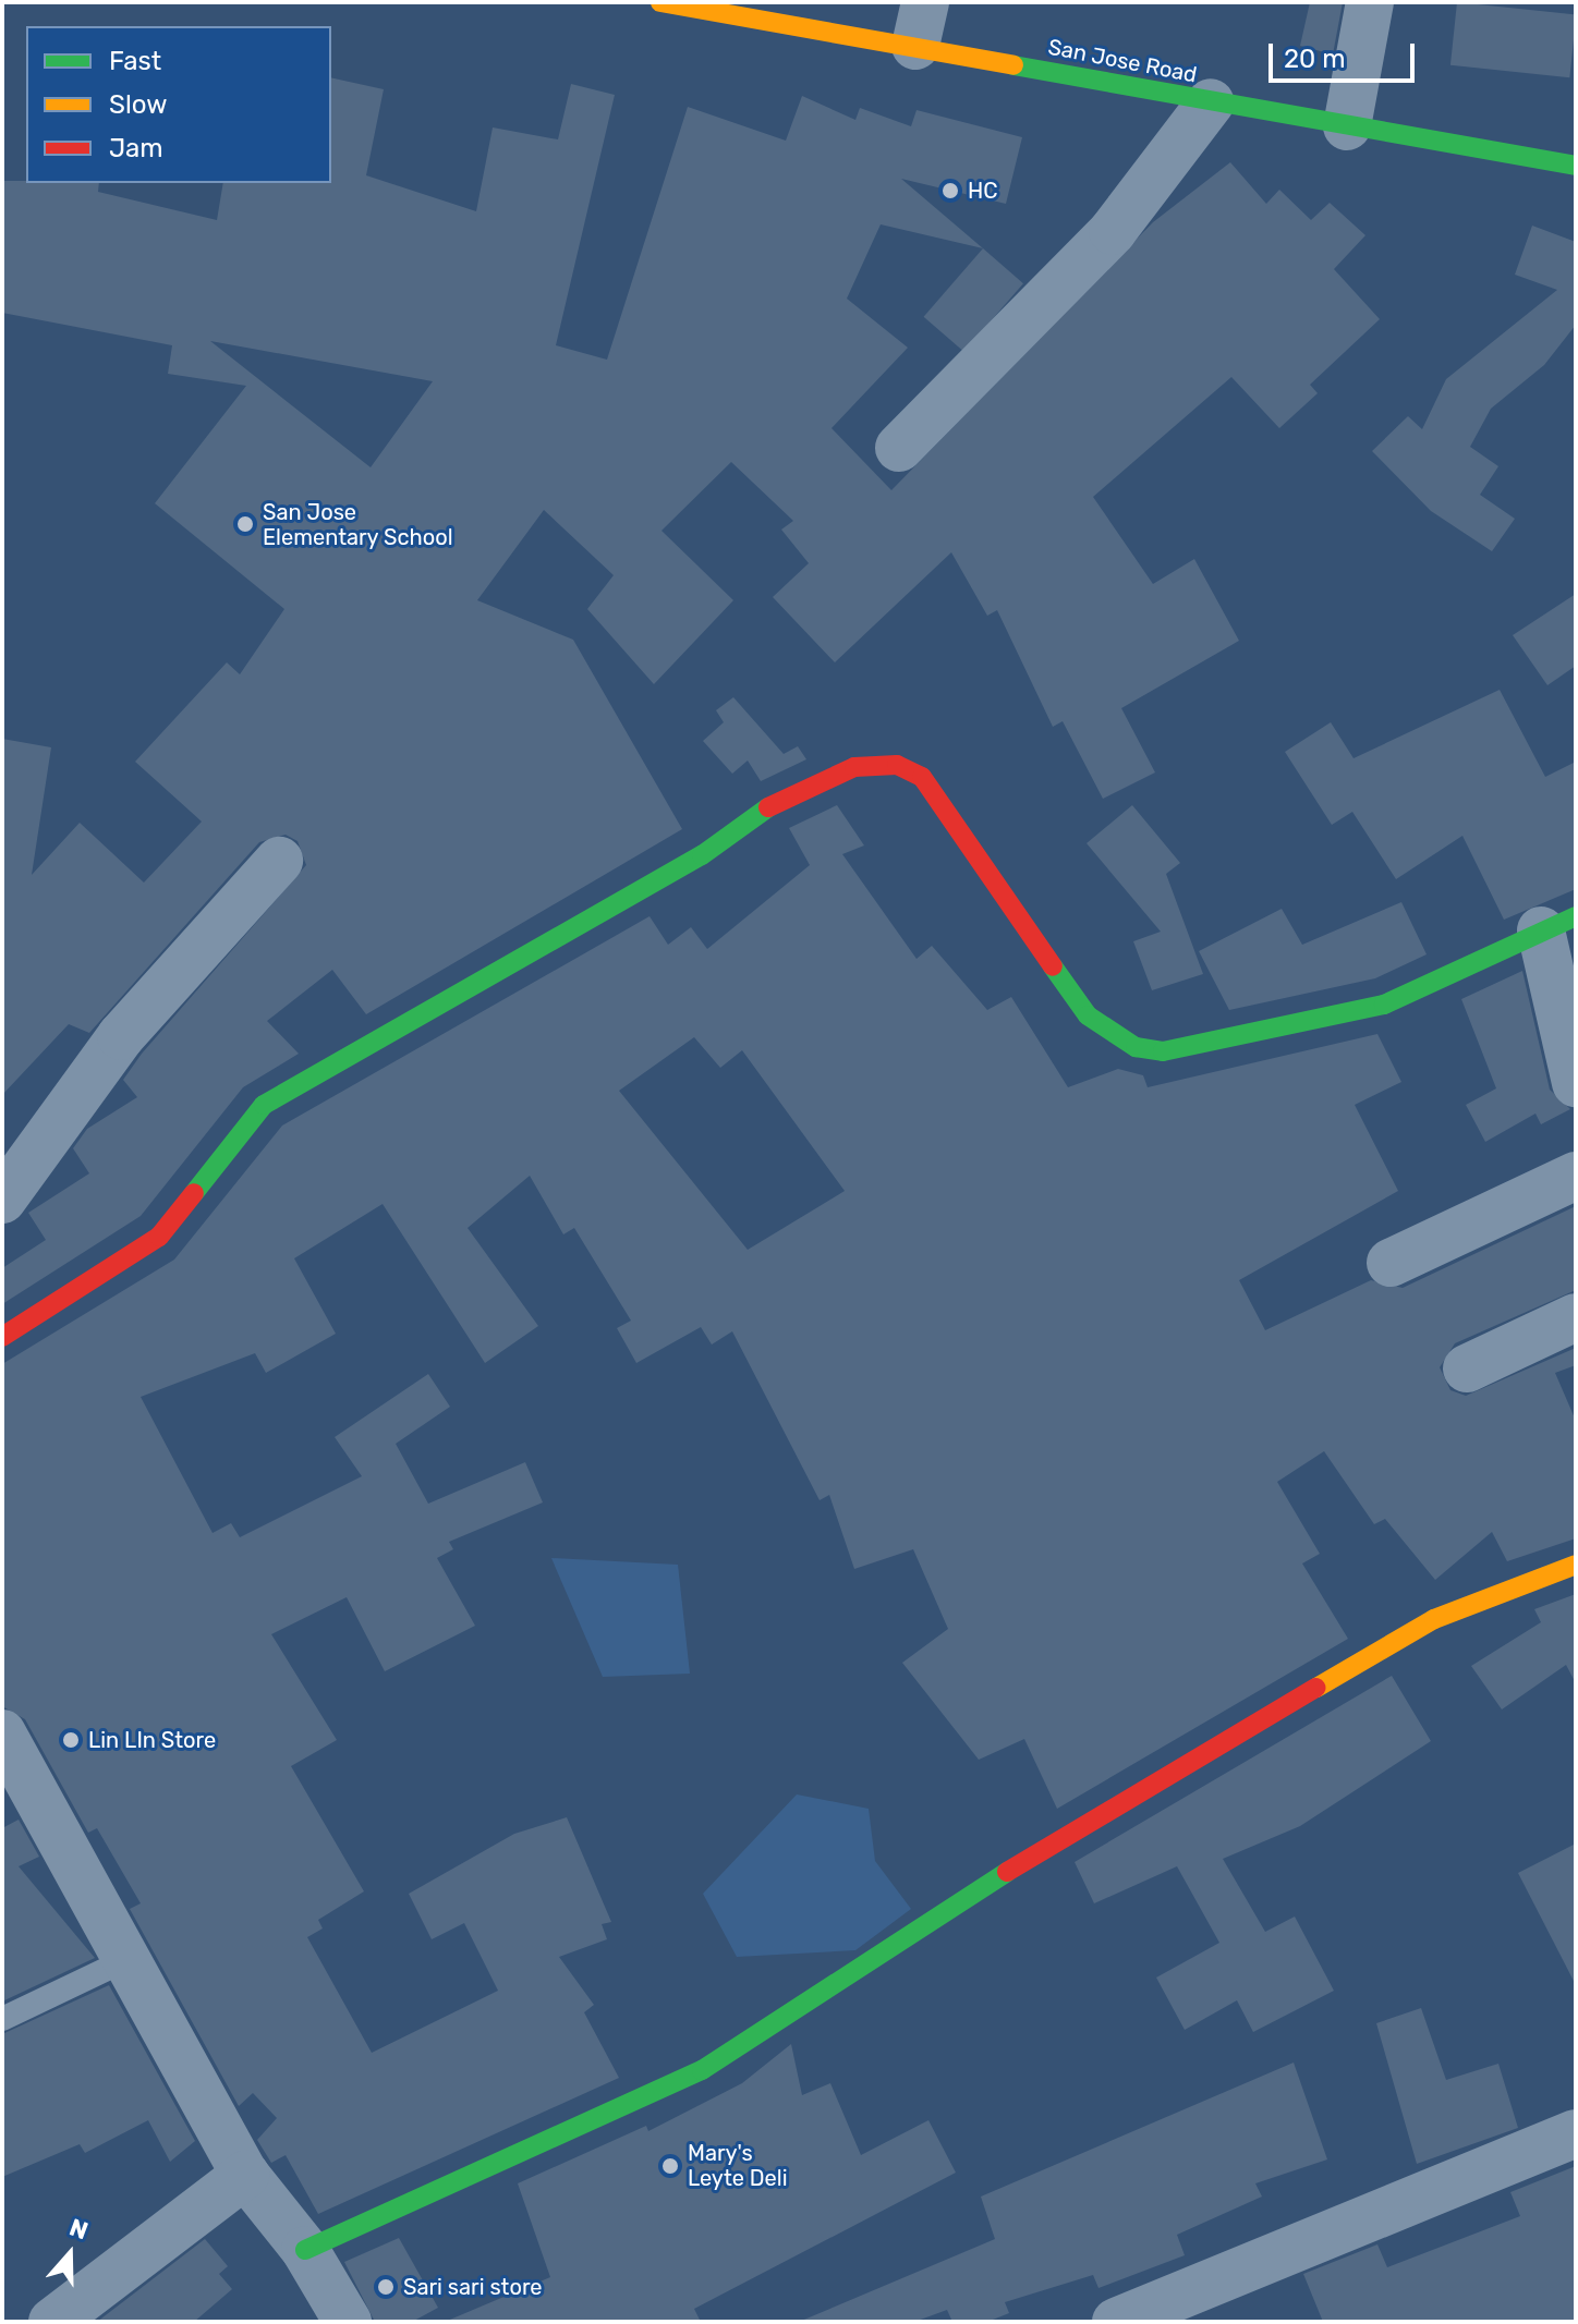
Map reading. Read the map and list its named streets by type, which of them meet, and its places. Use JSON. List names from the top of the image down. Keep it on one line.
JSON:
{"streets":{"street":["San Jose Road"]},"places":["HC","San Jose Elementary School","Lin LIn Store","Mary's Leyte Deli","Sari sari store"],"legend":["Fast","Slow","Jam"],"scale_bar":"20 m","north":"top"}
